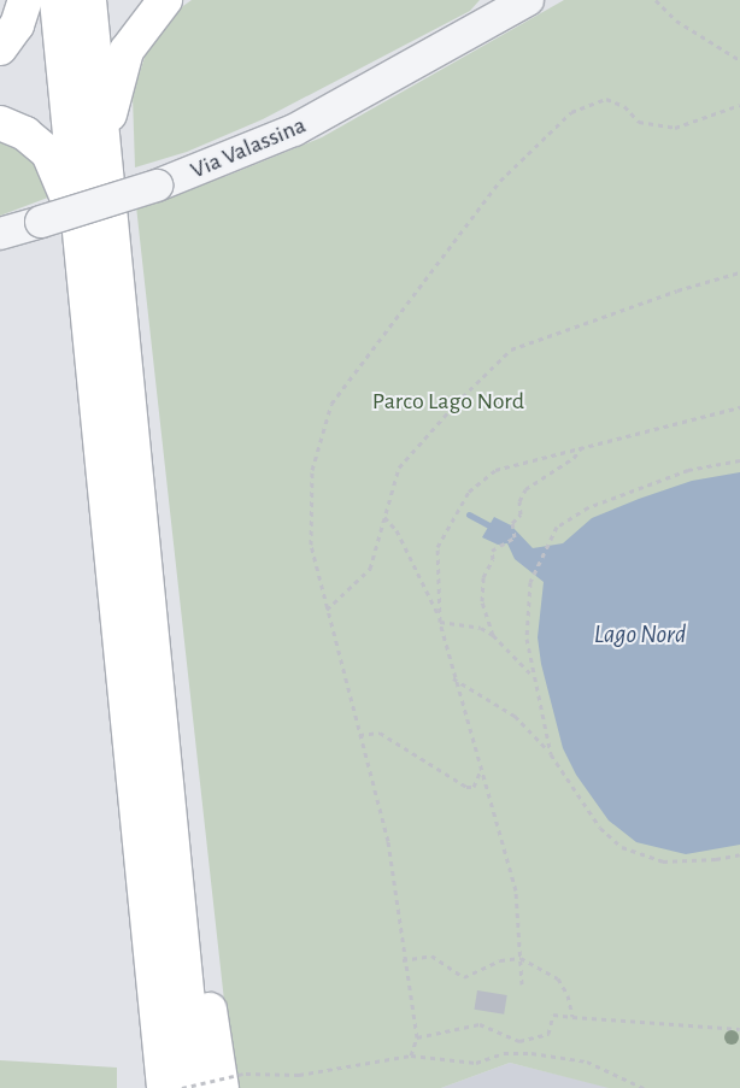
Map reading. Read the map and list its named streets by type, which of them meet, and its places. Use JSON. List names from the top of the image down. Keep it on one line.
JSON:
{"streets":{"street":["Via Valassina"]},"water":["Lago Nord"],"parks":["Parco Lago Nord"]}
